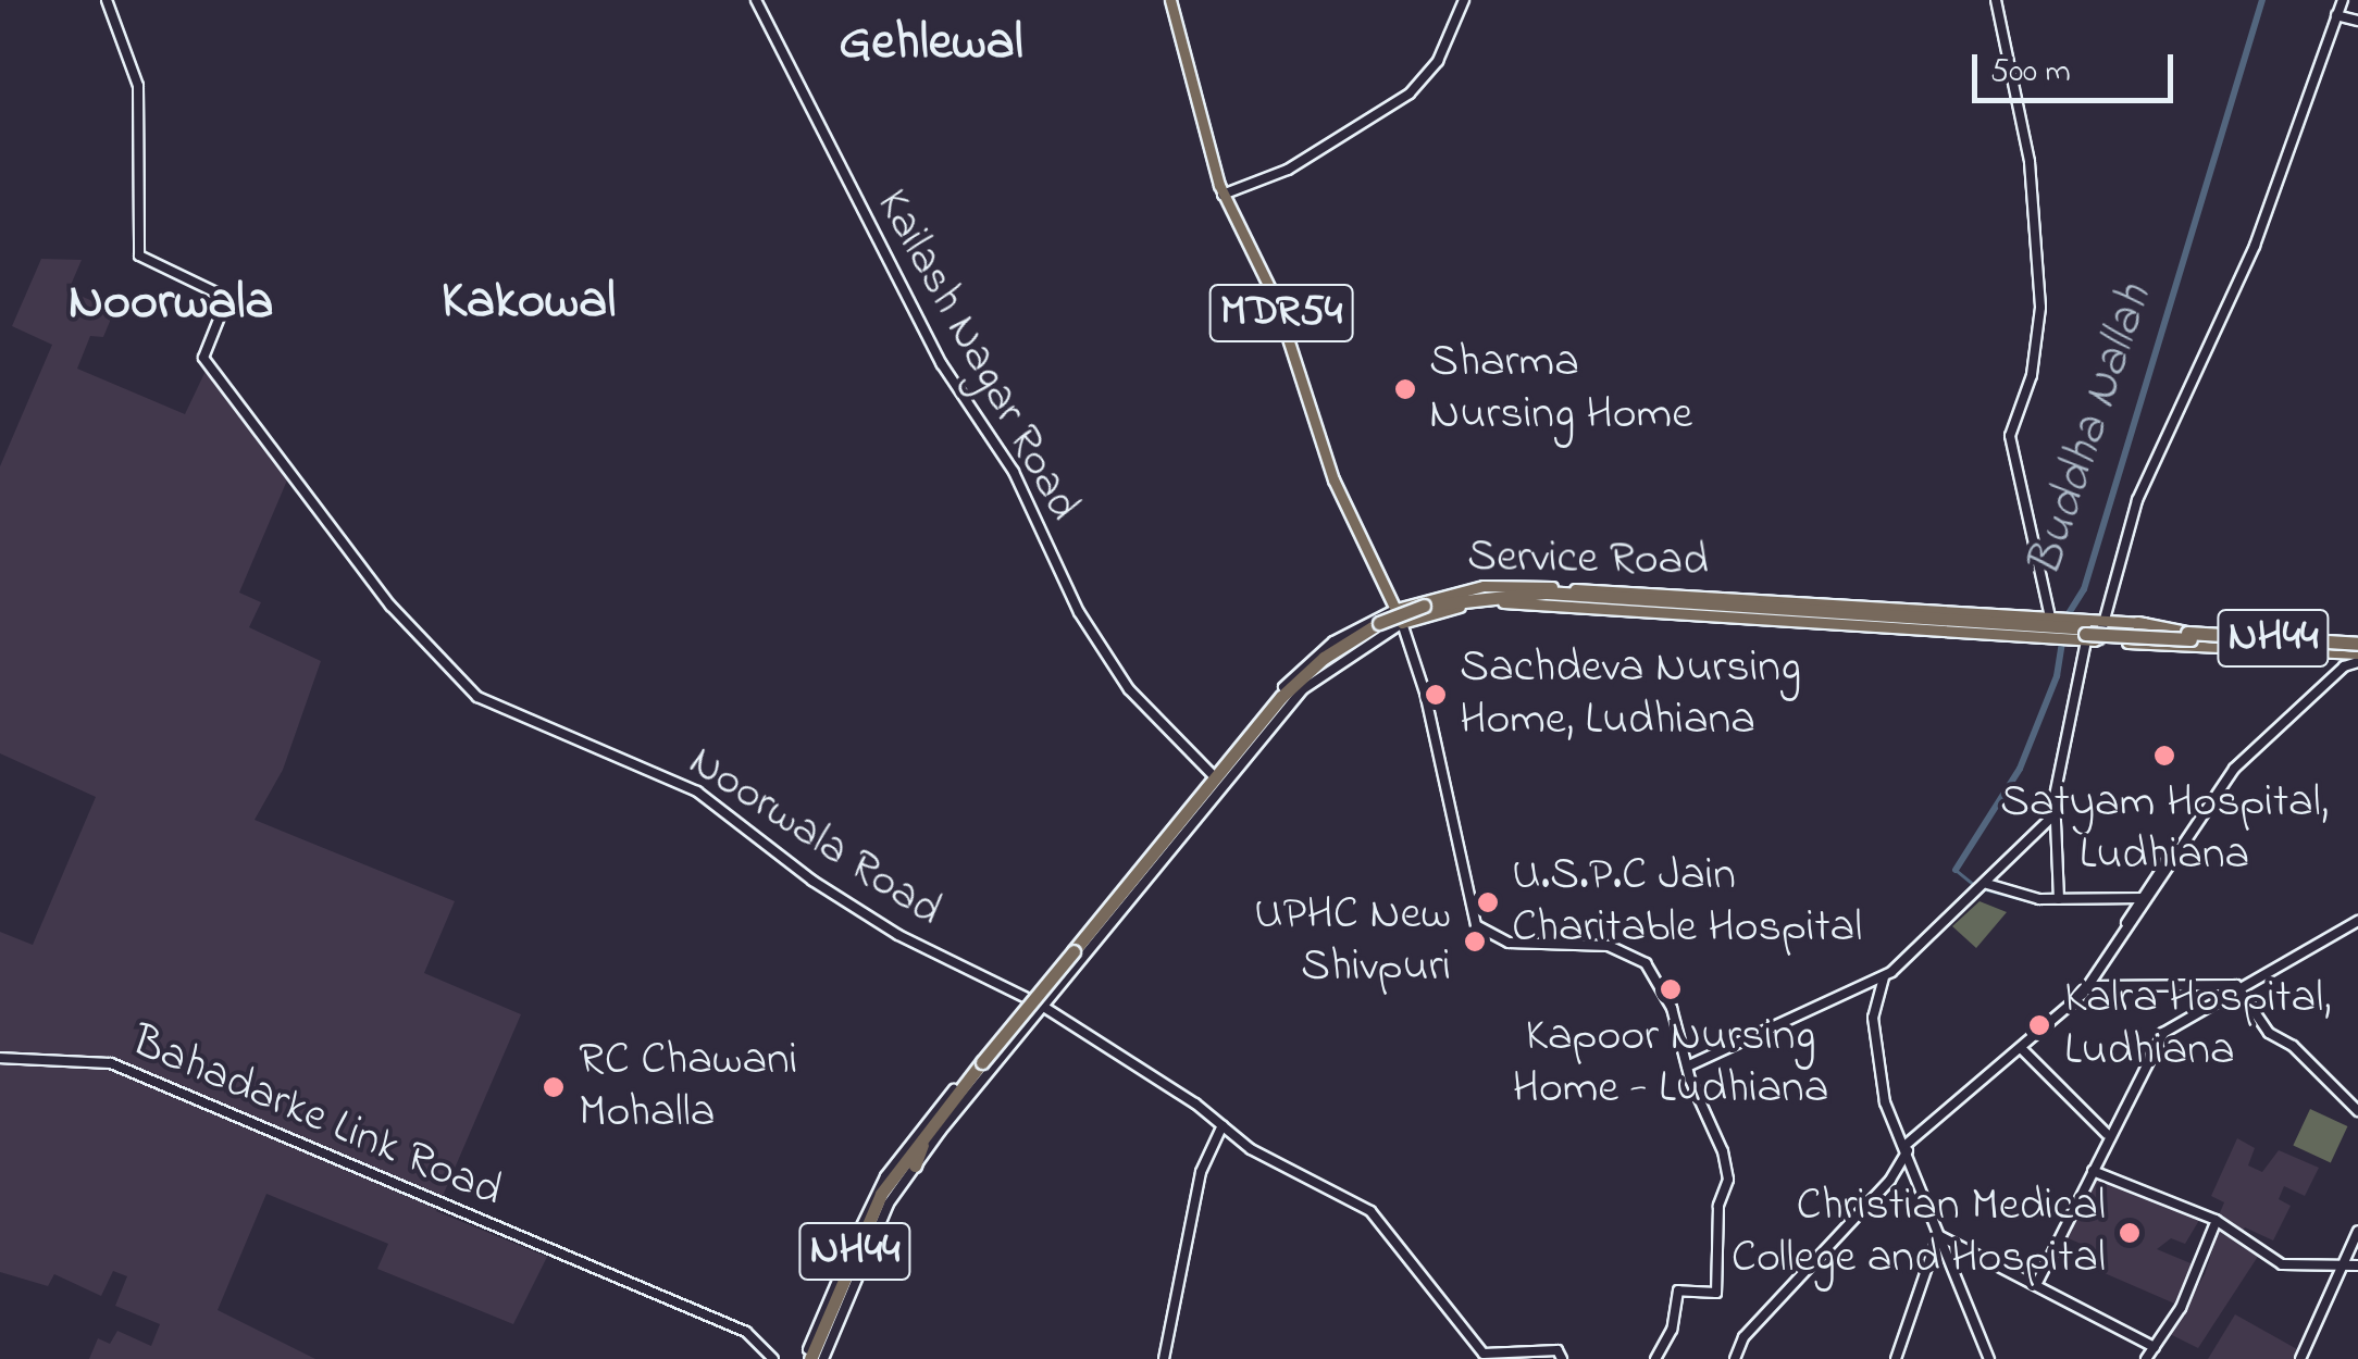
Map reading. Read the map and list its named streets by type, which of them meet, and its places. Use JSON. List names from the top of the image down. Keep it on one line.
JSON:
{"streets":{"highway":["NH44"],"main road":["MDR54","Service Road"],"street":["Kailash Nagar Road","Noorwala Road","Bahadarke Link Road"]},"crossings":[["MDR54","Service Road"],["Kailash Nagar Road","Service Road"],["Service Road","NH44"],["Service Road","Noorwala Road"]],"districts":["Gehlewal","Kakowal","Noorwala"],"water":["Buddha Nallah"],"places":["Sharma Nursing Home","Sachdeva Nursing Home, Ludhiana","Satyam Hospital, Ludhiana","U.S.P.C Jain Charitable Hospital","UPHC New Shivpuri","Kapoor Nursing Home - Ludhiana","Kalra Hospital, Ludhiana","RC Chawani Mohalla","Christian Medical College and Hospital"],"scale_bar":"500 m"}
